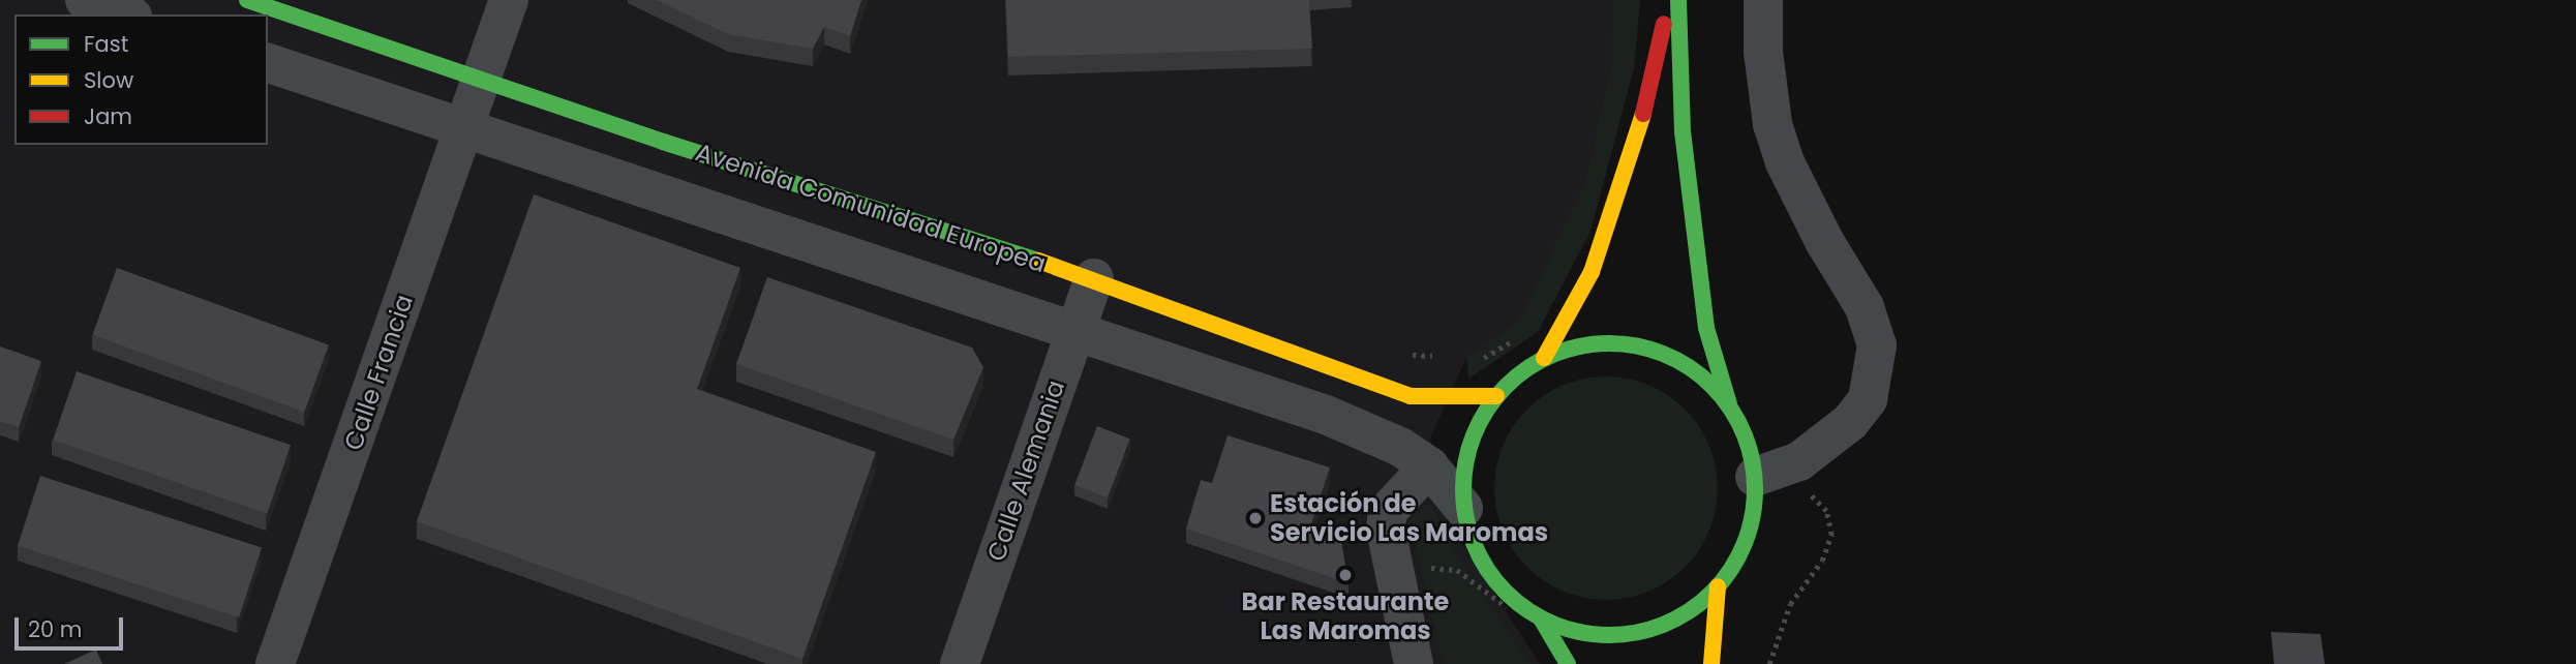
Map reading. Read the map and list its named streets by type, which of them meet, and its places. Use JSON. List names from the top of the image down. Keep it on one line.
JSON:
{"streets":{"main road":["Avenida Comunidad Europea"],"street":["Calle Francia","Calle Alemania"]},"crossings":[["Avenida Comunidad Europea","Calle Francia"],["Avenida Comunidad Europea","Calle Alemania"]],"places":["Estación de Servicio Las Maromas","Bar Restaurante Las Maromas"],"legend":["Fast","Slow","Jam"],"scale_bar":"20 m"}
